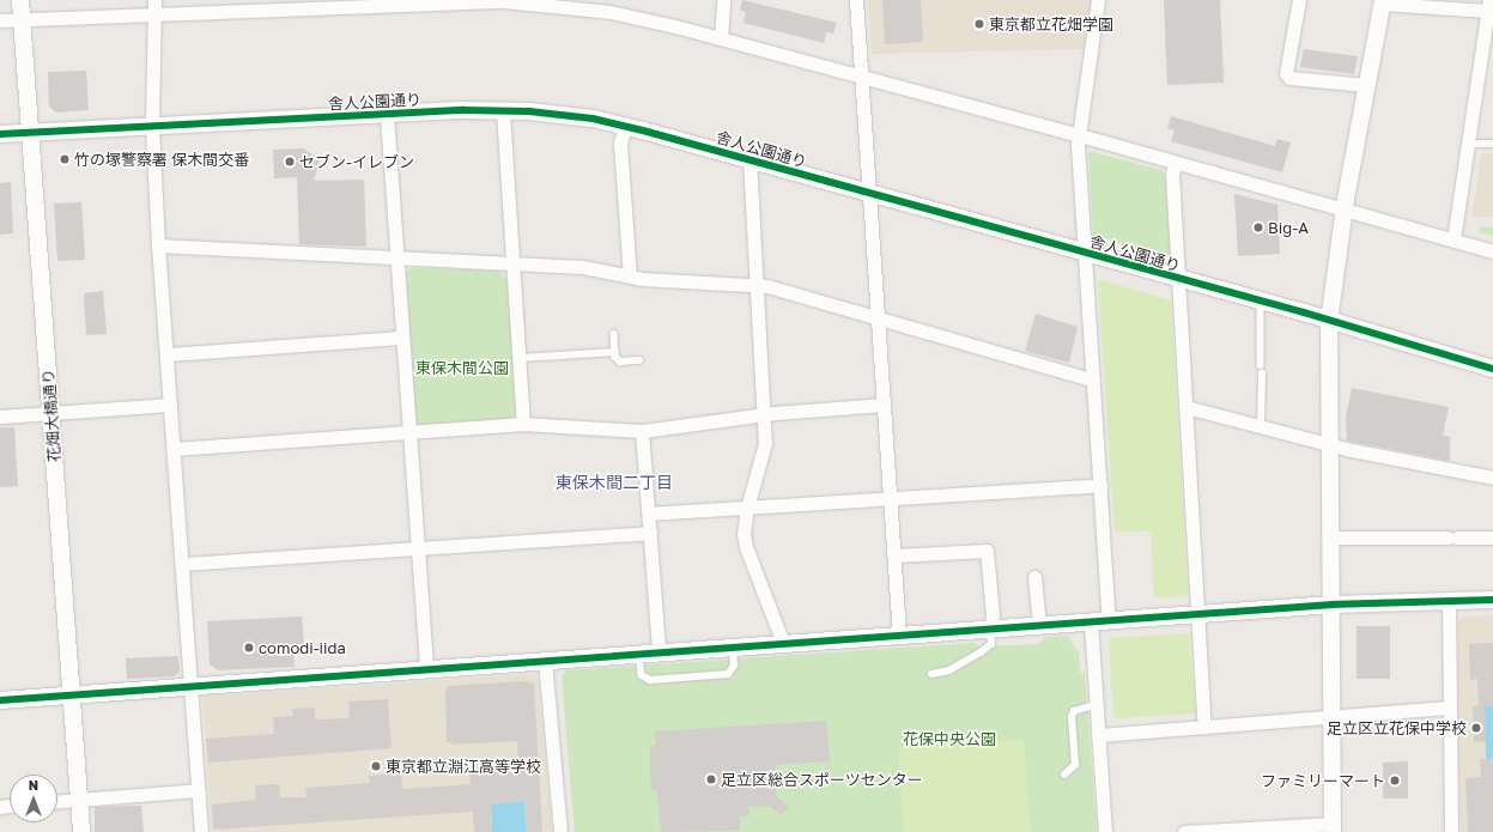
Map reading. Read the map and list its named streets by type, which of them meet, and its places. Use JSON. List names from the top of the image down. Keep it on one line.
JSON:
{"streets":{"street":["舎人公園通り","花畑大橋通り"]},"crossings":[["舎人公園通り","花畑大橋通り"]],"districts":["東保木間二丁目"],"parks":["東保木間公園","花保中央公園"],"places":["東京都立花畑学園","竹の塚警察署 保木間交番","セブン-イレブン","Big-A","comodi-iida","足立区立花保中学校","東京都立淵江高等学校","足立区総合スポーツセンター","ファミリーマート"],"north":"top"}
